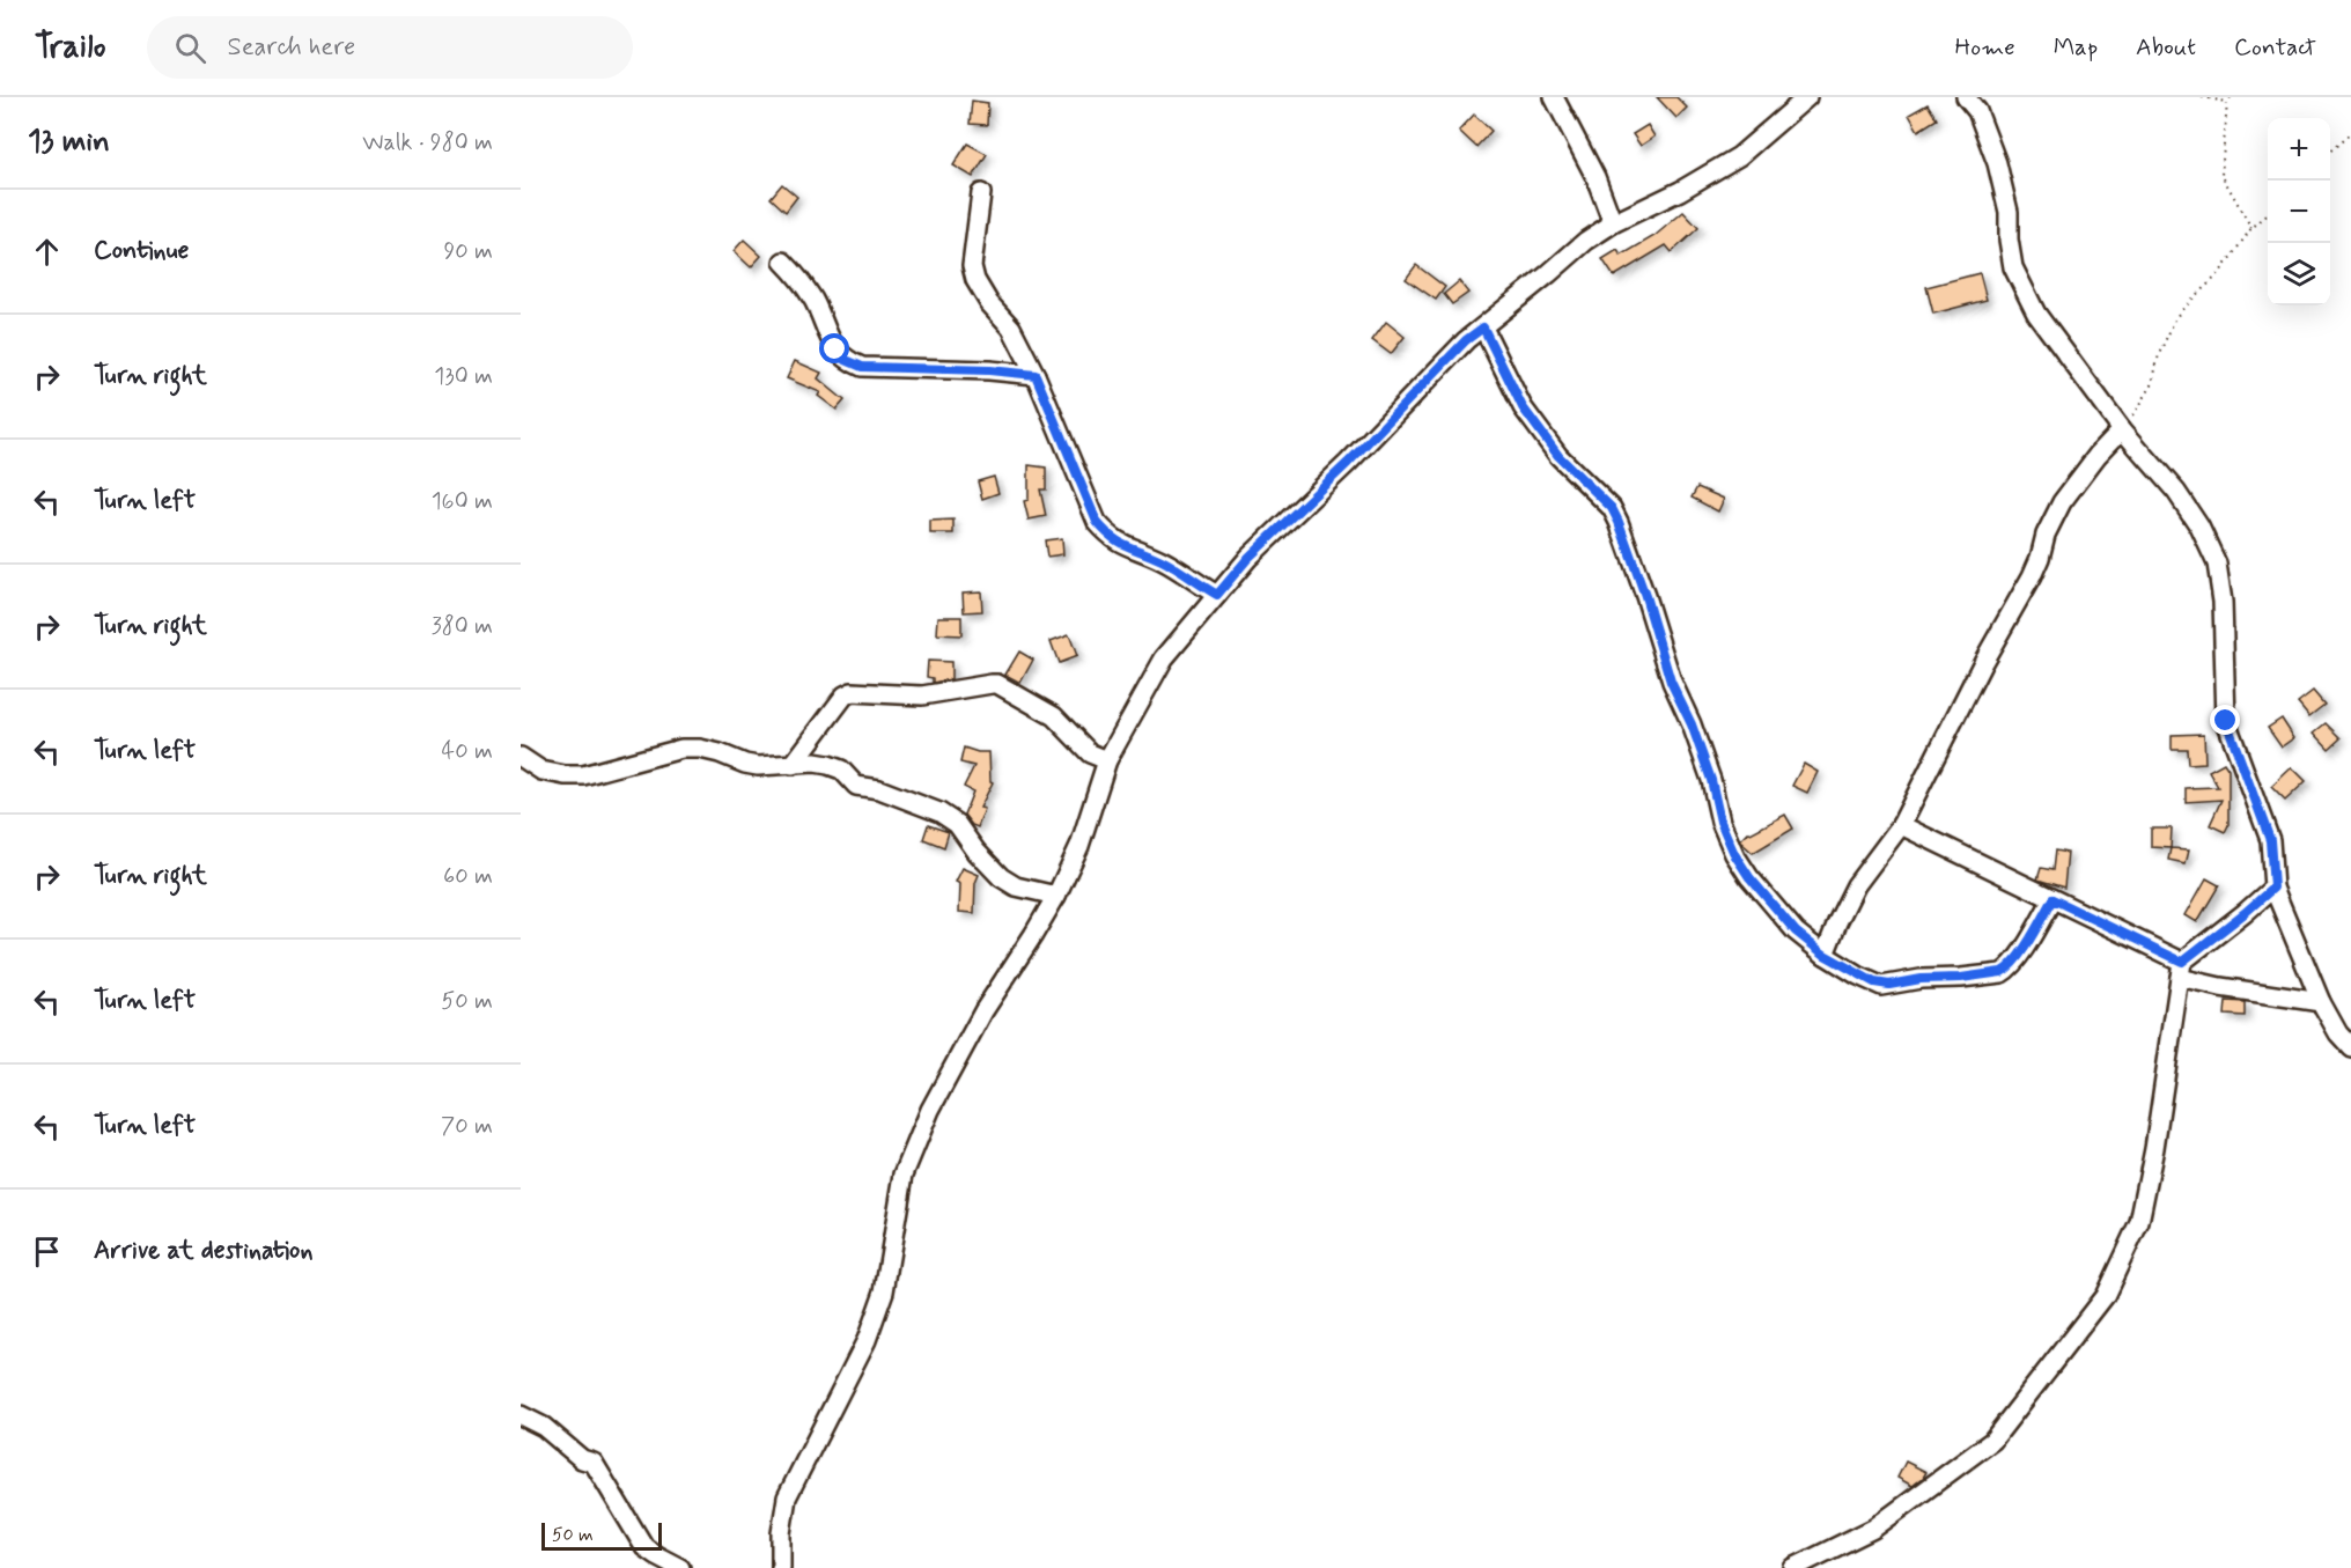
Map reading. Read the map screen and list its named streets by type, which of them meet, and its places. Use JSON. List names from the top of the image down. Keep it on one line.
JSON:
{"scale_bar":"50 m","page":{"header":"Trailo","search":"Search here","nav":["Home","Map","About","Contact"],"heading":["13 min","Walk · 980 m"],"map_buttons":["+","−"],"list":[["Continue","90 m"],["Turn right","130 m"],["Turn left","160 m"],["Turn right","380 m"],["Turn left","40 m"],["Turn right","60 m"],["Turn left","50 m"],["Turn left","70 m"],"Arrive at destination"],"scale":"50 m"}}
